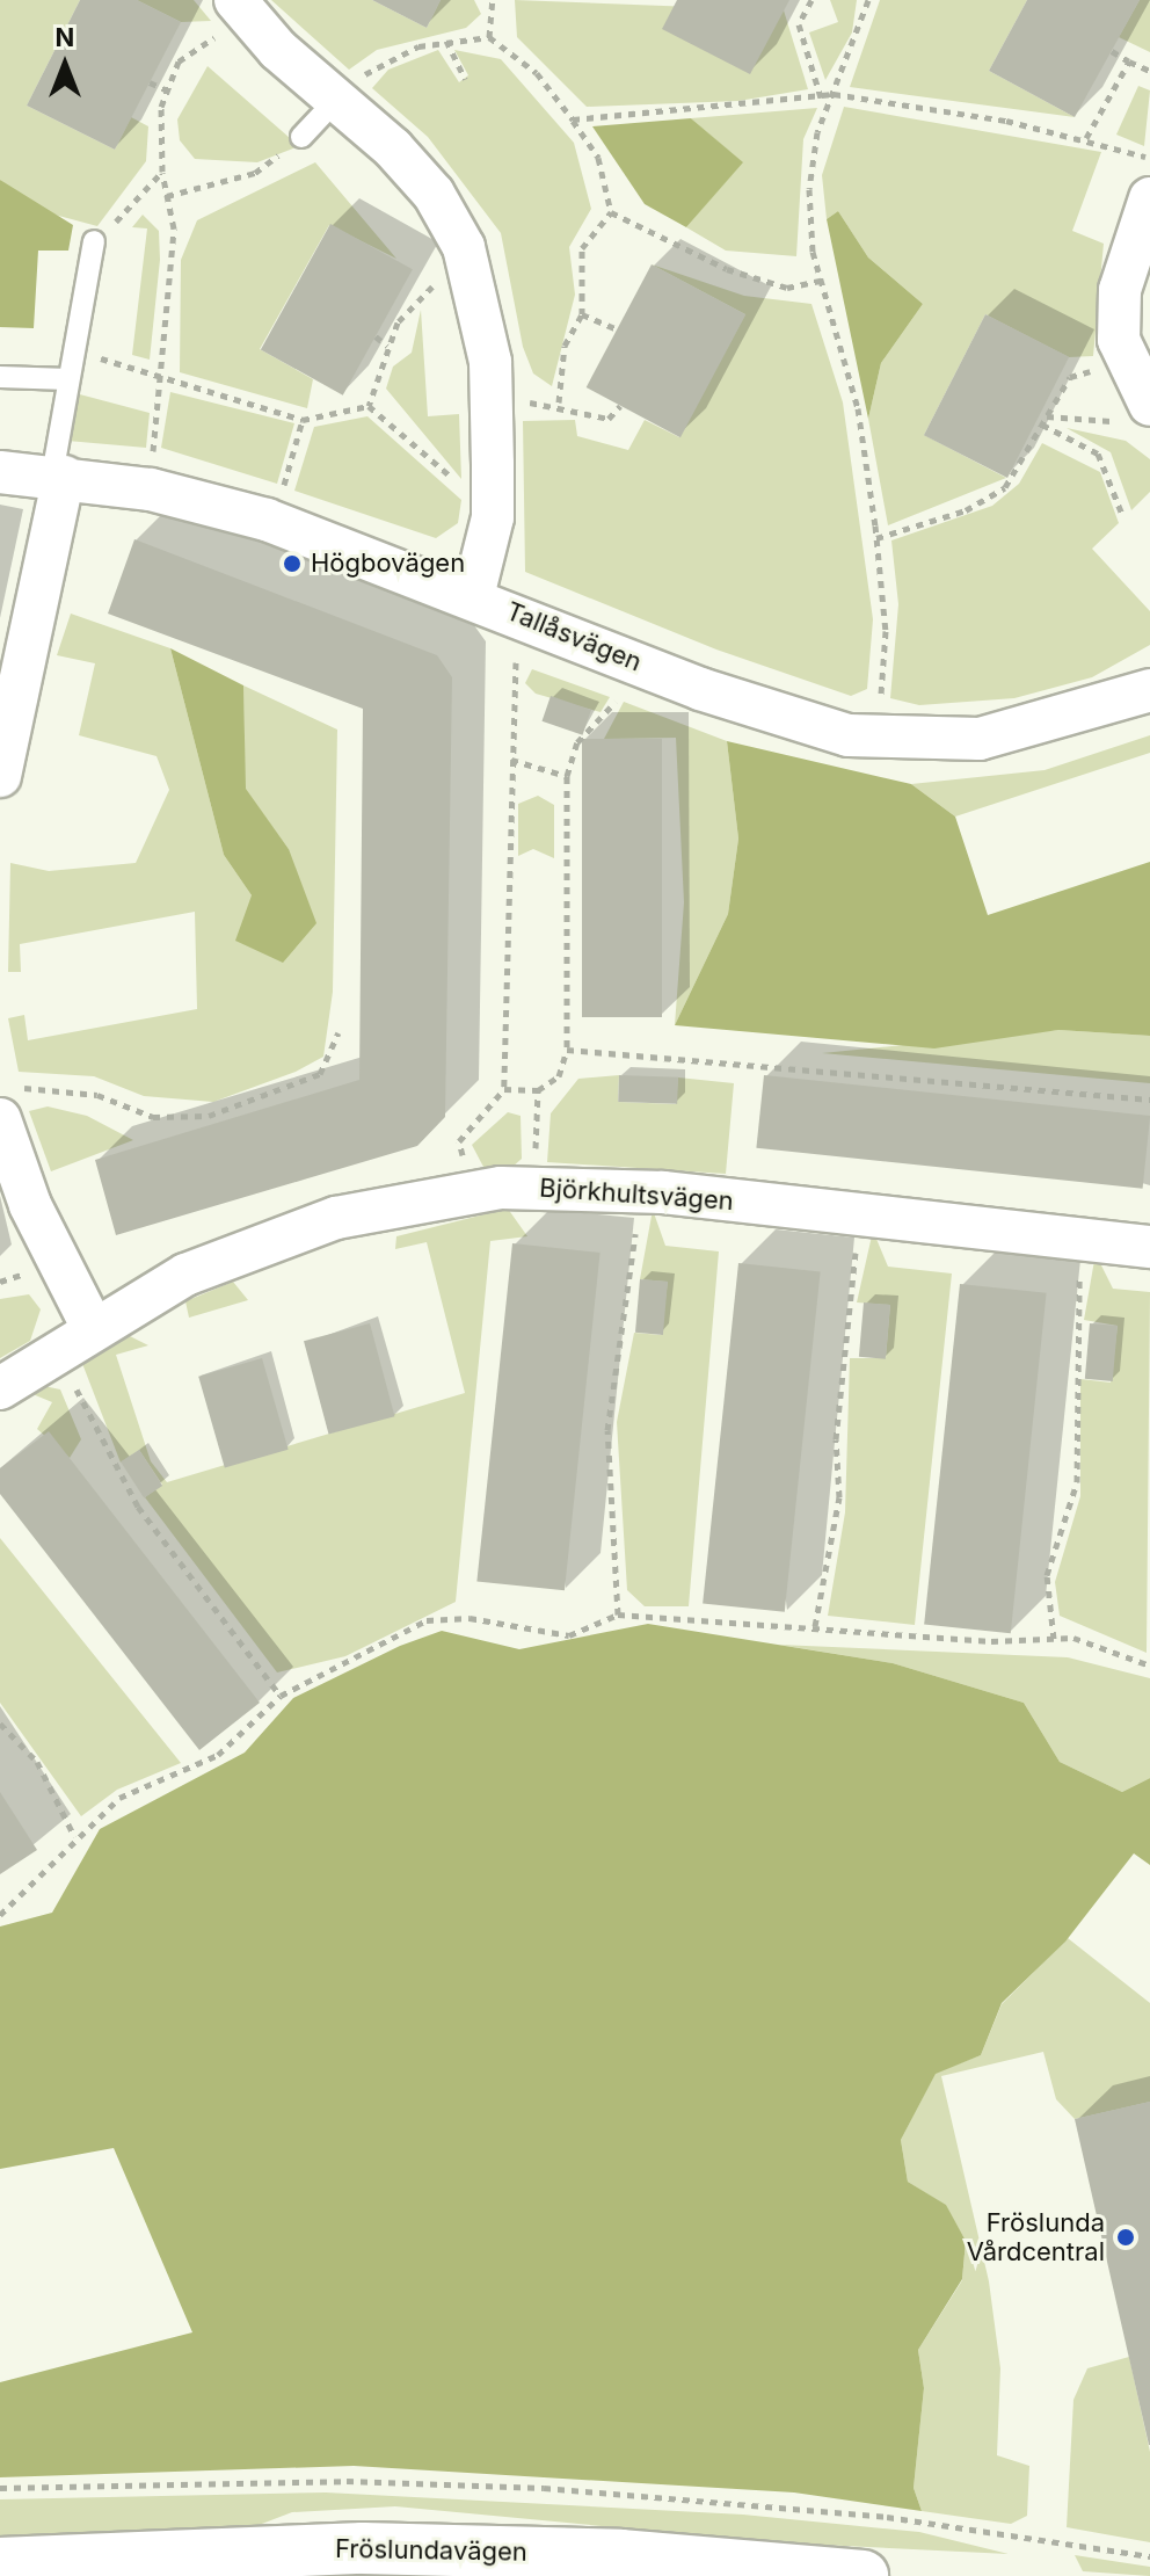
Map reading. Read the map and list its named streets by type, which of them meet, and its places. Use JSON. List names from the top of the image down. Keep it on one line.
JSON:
{"streets":{"main road":["Fröslundavägen"],"street":["Tallåsvägen","Björkhultsvägen"]},"places":["Högbovägen","Fröslunda Vårdcentral"],"north":"top"}
